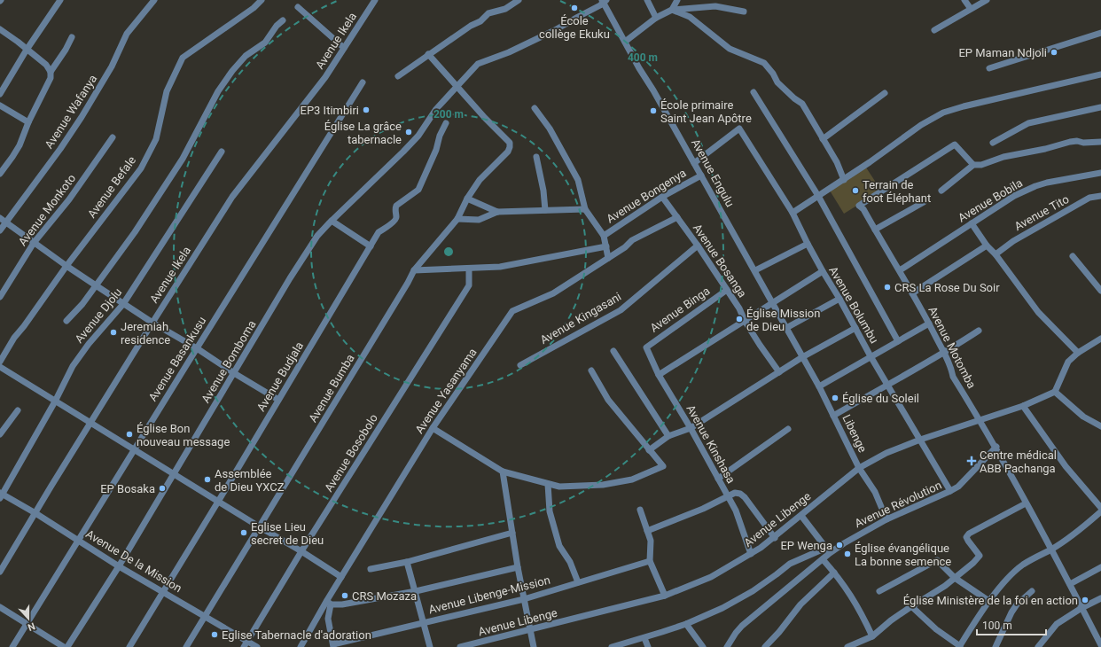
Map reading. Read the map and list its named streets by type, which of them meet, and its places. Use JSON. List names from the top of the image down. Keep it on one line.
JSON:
{"streets":{"street":["Avenue Ikela","Avenue Wafanya","Avenue Engulu","Avenue Befale","Avenue Bongenya","Avenue Bobila","Avenue Monkoto","Avenue Tito","Avenue Bosanga","Avenue Bolumbu","Avenue Binga","Avenue Djolu","Avenue Kingasani","Avenue Motomba","Avenue Basankusu","Avenue Bomboma","Avenue Budjala","Avenue Bumba","Avenue Yasanyama","Libenge","Avenue Kinshasa","Avenue Bosobolo","Avenue Révolution","Avenue Libenge","Avenue De la Mission","Avenue Libenge-Mission"]},"crossings":[["Avenue Ikela","Avenue De la Mission"],["Avenue Engulu","Avenue Bongenya"],["Avenue Engulu","Avenue Bolumbu"],["Avenue Engulu","Avenue Bomboma"],["Avenue Engulu","Libenge"],["Avenue Bongenya","Avenue Bosanga"],["Avenue Bobila","Avenue Motomba"],["Avenue Bosanga","Avenue Binga"],["Avenue Bosanga","Avenue Kingasani"],["Avenue Bosanga","Avenue Yasanyama"],["Avenue Bolumbu","Avenue Révolution"],["Avenue Bolumbu","Avenue Libenge"],["Avenue Binga","Avenue Kinshasa"],["Avenue Djolu","Avenue De la Mission"],["Avenue Motomba","Avenue Révolution"],["Avenue Motomba","Avenue Libenge"],["Avenue Basankusu","Avenue De la Mission"],["Avenue Bomboma","Avenue Bumba"],["Avenue Bomboma","Avenue De la Mission"],["Avenue Budjala","Avenue De la Mission"],["Avenue Bumba","Avenue De la Mission"],["Libenge","Avenue Révolution"],["Libenge","Avenue Libenge"],["Avenue Kinshasa","Avenue Libenge"],["Avenue Bosobolo","Avenue De la Mission"]],"places":{"other":["École collège Ekuku","EP Maman Ndjoli","EP3 Itimbiri","École primaire Saint Jean Apôtre","Église La grâce tabernacle","Terrain de foot Éléphant","CRS La Rose Du Soir","Église Mission de Dieu","Jeremiah residence","Église du Soleil","Église Bon nouveau message","Assemblée de Dieu YXCZ","EP Bosaka","Eglise Lieu secret de Dieu","EP Wenga","Église évangélique La bonne semence","CRS Mozaza","Église Ministère de la foi en action","Eglise Tabernacle d'adoration"],"health":["Centre médical ABB Pachanga"]},"scale_bar":"100 m","north":"bottom","rings":["400 m","200 m"]}
